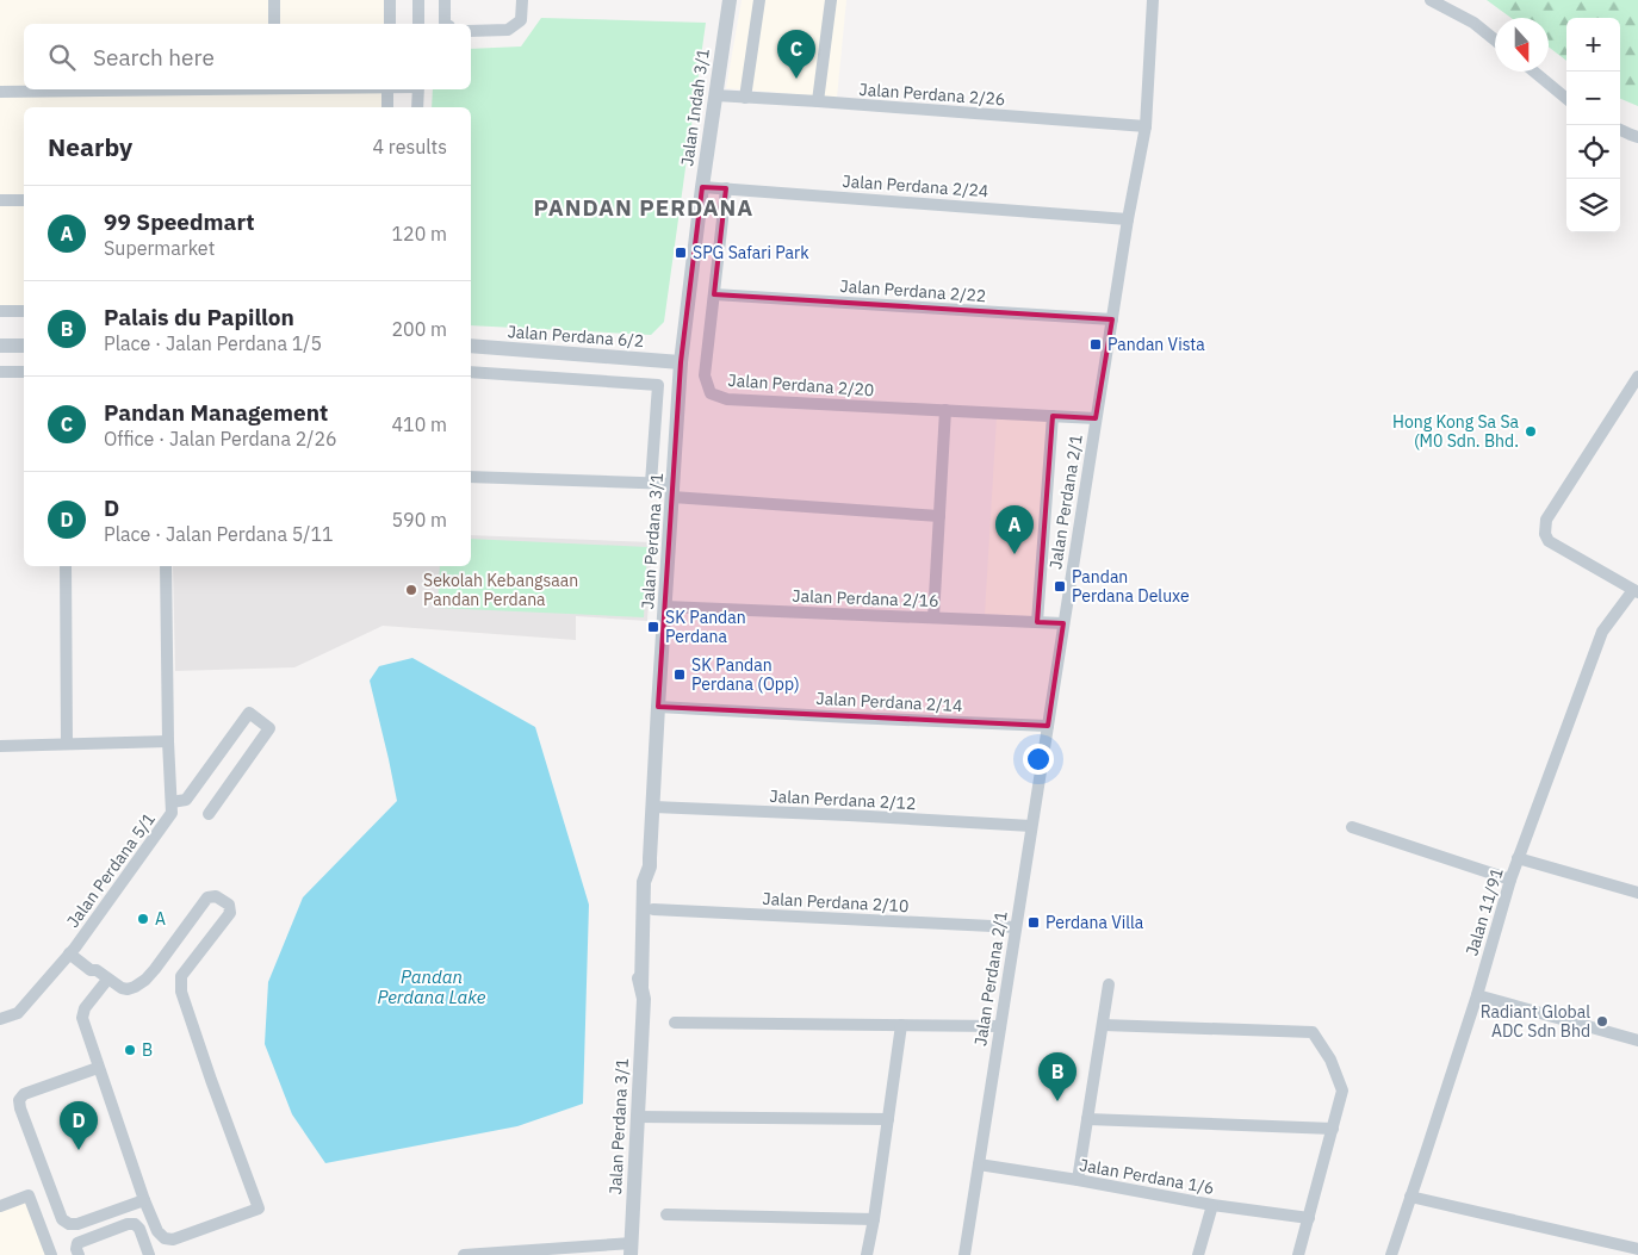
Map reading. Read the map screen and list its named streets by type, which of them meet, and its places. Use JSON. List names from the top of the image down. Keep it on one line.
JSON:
{"streets":{"street":["Jalan Perdana 2/26","Jalan Indah 3/1","Jalan Perdana 2/24","Jalan Perdana 2/22","Jalan Perdana 6/2","Jalan Perdana 2/20","Jalan Perdana 2/1","Jalan Perdana 3/1","Jalan Perdana 2/16","Jalan Perdana 2/14","Jalan Perdana 2/12","Jalan Perdana 5/1","Jalan Perdana 2/10","Jalan 11/91","Jalan Perdana 1/6"]},"crossings":[["Jalan Perdana 2/26","Jalan Indah 3/1"],["Jalan Perdana 2/26","Jalan Perdana 2/1"],["Jalan Indah 3/1","Jalan Perdana 2/24"],["Jalan Indah 3/1","Jalan Perdana 6/2"],["Jalan Indah 3/1","Jalan Perdana 3/1"],["Jalan Perdana 2/24","Jalan Perdana 2/20"],["Jalan Perdana 2/24","Jalan Perdana 2/1"],["Jalan Perdana 2/22","Jalan Perdana 2/20"],["Jalan Perdana 2/22","Jalan Perdana 2/1"],["Jalan Perdana 6/2","Jalan Perdana 3/1"],["Jalan Perdana 2/20","Jalan Perdana 2/1"],["Jalan Perdana 2/1","Jalan Perdana 2/16"],["Jalan Perdana 2/1","Jalan Perdana 2/14"],["Jalan Perdana 2/1","Jalan Perdana 2/12"],["Jalan Perdana 2/1","Jalan Perdana 2/10"],["Jalan Perdana 2/1","Jalan Perdana 1/6"],["Jalan Perdana 3/1","Jalan Perdana 2/16"],["Jalan Perdana 3/1","Jalan Perdana 2/14"],["Jalan Perdana 3/1","Jalan Perdana 2/12"],["Jalan Perdana 3/1","Jalan Perdana 2/10"]],"districts":["PANDAN PERDANA"],"water":["Pandan Perdana Lake"],"places":{"transit":["SPG Safari Park","Pandan Vista","Pandan Perdana Deluxe","SK Pandan Perdana","SK Pandan Perdana (Opp)","Perdana Villa"],"other":["Hong Kong Sa Sa (M0 Sdn. Bhd.","Sekolah Kebangsaan Pandan Perdana","A","Radiant Global ADC Sdn Bhd","B"]},"north":"bottom","page":{"map_buttons":["+","−"],"search":"Search here","pins":["C","A","B","D"],"heading":["Nearby","4 results"],"list":[{"mark":"A","name":"99 Speedmart","note":"Supermarket","value":"120 m"},{"mark":"B","name":"Palais du Papillon","note":"Place · Jalan Perdana 1/5","value":"200 m"},{"mark":"C","name":"Pandan Management","note":"Office · Jalan Perdana 2/26","value":"410 m"},{"mark":"D","name":"D","note":"Place · Jalan Perdana 5/11","value":"590 m"}]}}
